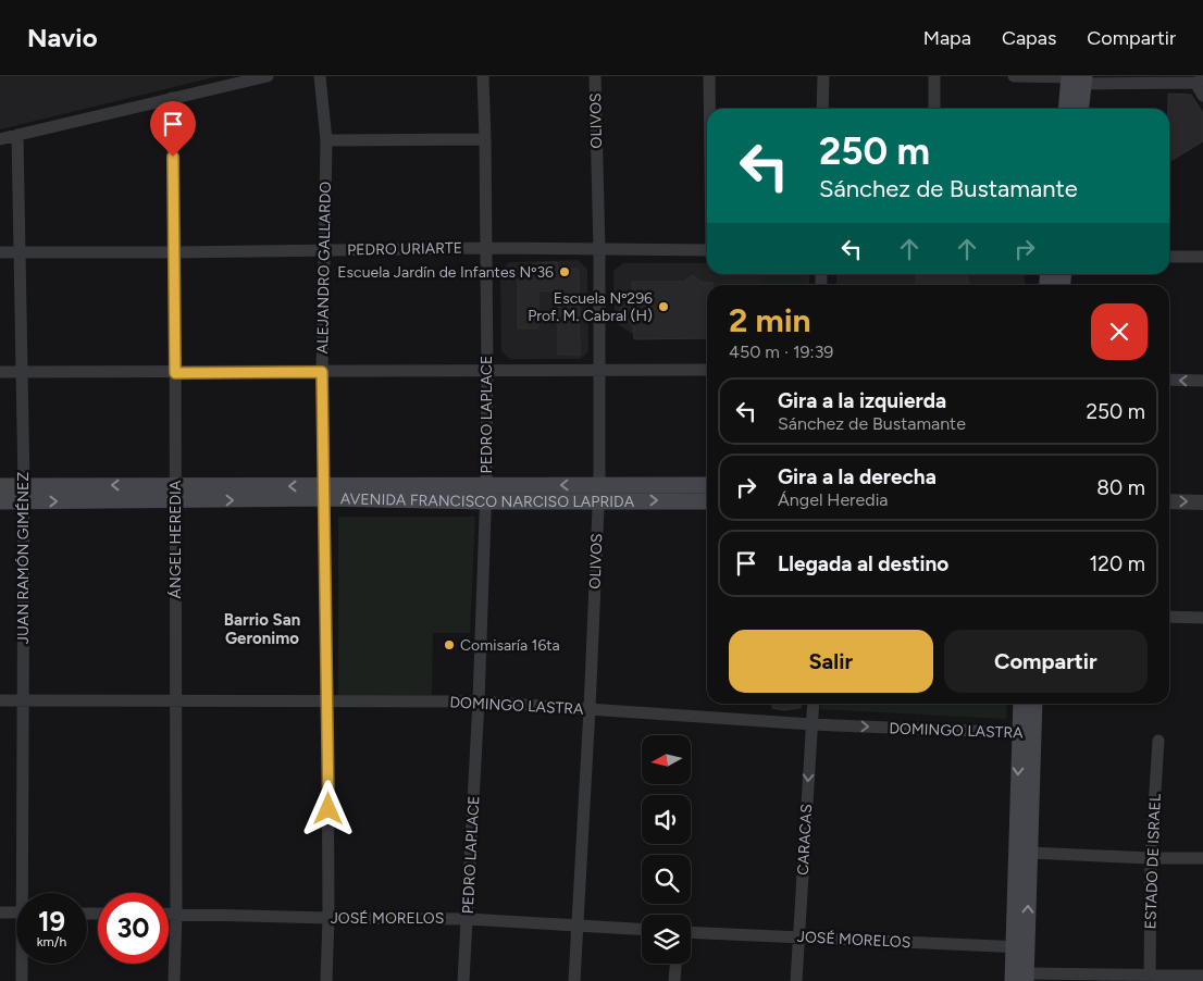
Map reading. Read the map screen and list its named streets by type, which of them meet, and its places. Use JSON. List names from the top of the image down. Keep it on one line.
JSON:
{"streets":{"main road":["AVENIDA FRANCISCO NARCISO LAPRIDA"],"street":["OLIVOS","PEDRO URIARTE","ALEJANDRO GALLARDO","PEDRO LAPLACE","ÁNGEL HEREDIA","JUAN RAMÓN GIMÉNEZ","DOMINGO LASTRA","CARACAS","ESTADO DE ISRAEL","JOSÉ MORELOS"]},"crossings":[["OLIVOS","PEDRO URIARTE"],["OLIVOS","AVENIDA FRANCISCO NARCISO LAPRIDA"],["OLIVOS","DOMINGO LASTRA"],["OLIVOS","JOSÉ MORELOS"],["PEDRO URIARTE","ALEJANDRO GALLARDO"],["PEDRO URIARTE","PEDRO LAPLACE"],["PEDRO URIARTE","ÁNGEL HEREDIA"],["PEDRO URIARTE","JUAN RAMÓN GIMÉNEZ"],["ALEJANDRO GALLARDO","AVENIDA FRANCISCO NARCISO LAPRIDA"],["ALEJANDRO GALLARDO","DOMINGO LASTRA"],["ALEJANDRO GALLARDO","JOSÉ MORELOS"],["PEDRO LAPLACE","AVENIDA FRANCISCO NARCISO LAPRIDA"],["PEDRO LAPLACE","DOMINGO LASTRA"],["PEDRO LAPLACE","JOSÉ MORELOS"],["AVENIDA FRANCISCO NARCISO LAPRIDA","ÁNGEL HEREDIA"],["AVENIDA FRANCISCO NARCISO LAPRIDA","JUAN RAMÓN GIMÉNEZ"],["ÁNGEL HEREDIA","DOMINGO LASTRA"],["ÁNGEL HEREDIA","JOSÉ MORELOS"],["JUAN RAMÓN GIMÉNEZ","DOMINGO LASTRA"],["DOMINGO LASTRA","CARACAS"],["CARACAS","JOSÉ MORELOS"]],"one_way":["CARACAS"],"districts":["Barrio San Geronimo"],"places":["Escuela Jardín de Infantes Nº36","Escuela Nº296 Prof. M. Cabral (H)","Comisaría 16ta"],"north":"left","page":{"header":"Navio","nav":["Mapa","Capas","Compartir"],"turn":["250 m","Sánchez de Bustamante"],"heading":["2 min","450 m · 19:39"],"list":[{"name":"Gira a la izquierda","note":"Sánchez de Bustamante","value":"250 m"},{"name":"Gira a la derecha","note":"Ángel Heredia","value":"80 m"},{"name":"Llegada al destino","value":"120 m"}],"buttons":["Salir","Compartir"],"speed":"19 km/h","limit":"30"}}
